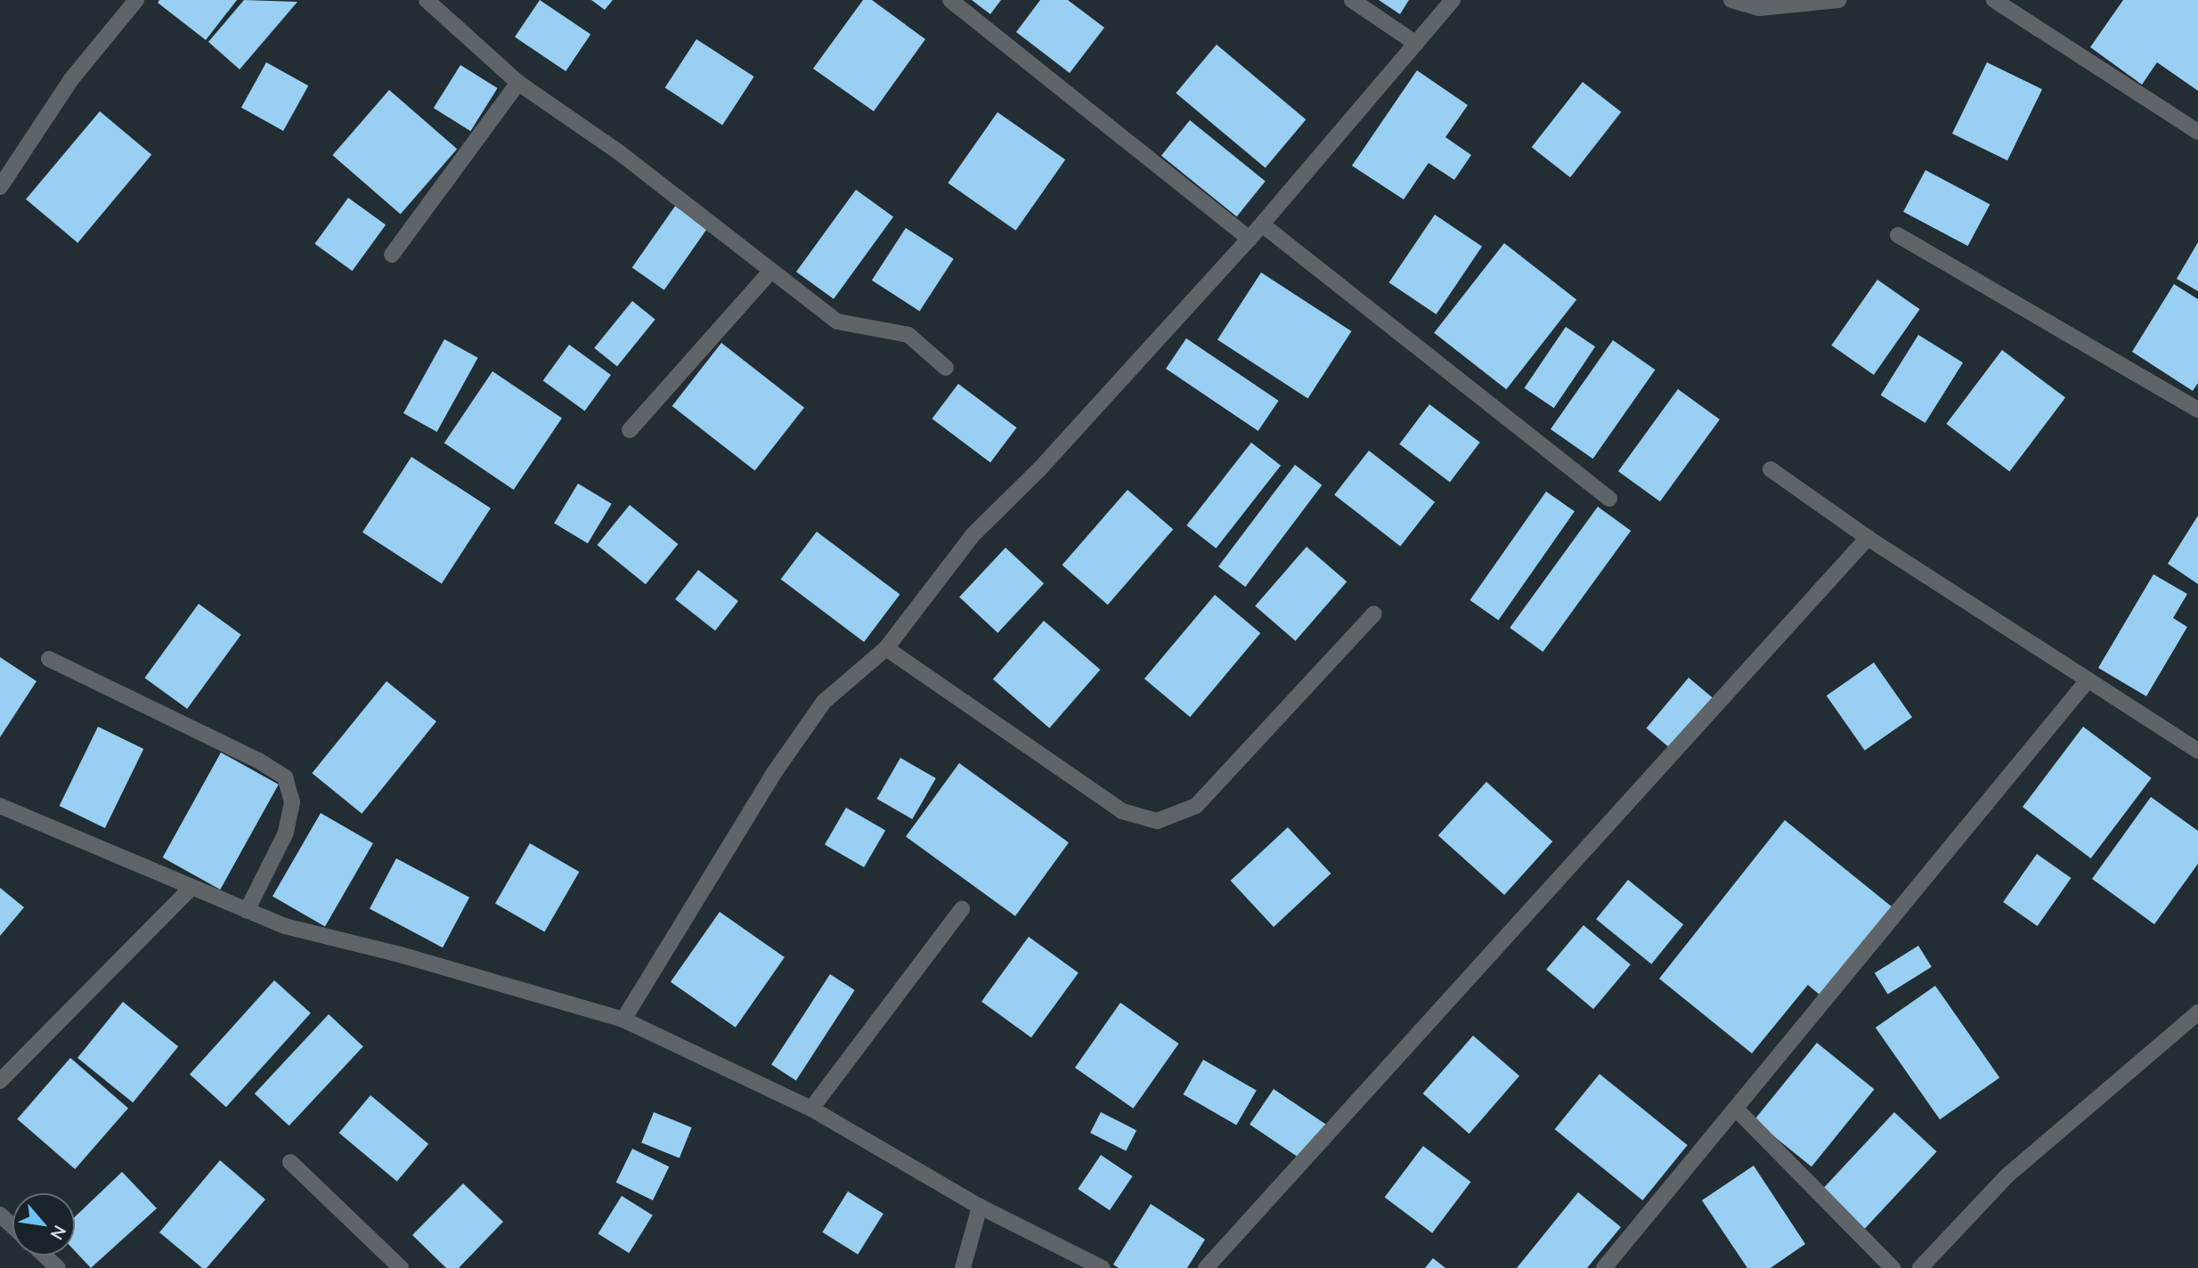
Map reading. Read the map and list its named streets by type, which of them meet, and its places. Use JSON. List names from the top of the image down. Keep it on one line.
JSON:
{"north":"bottom right"}
